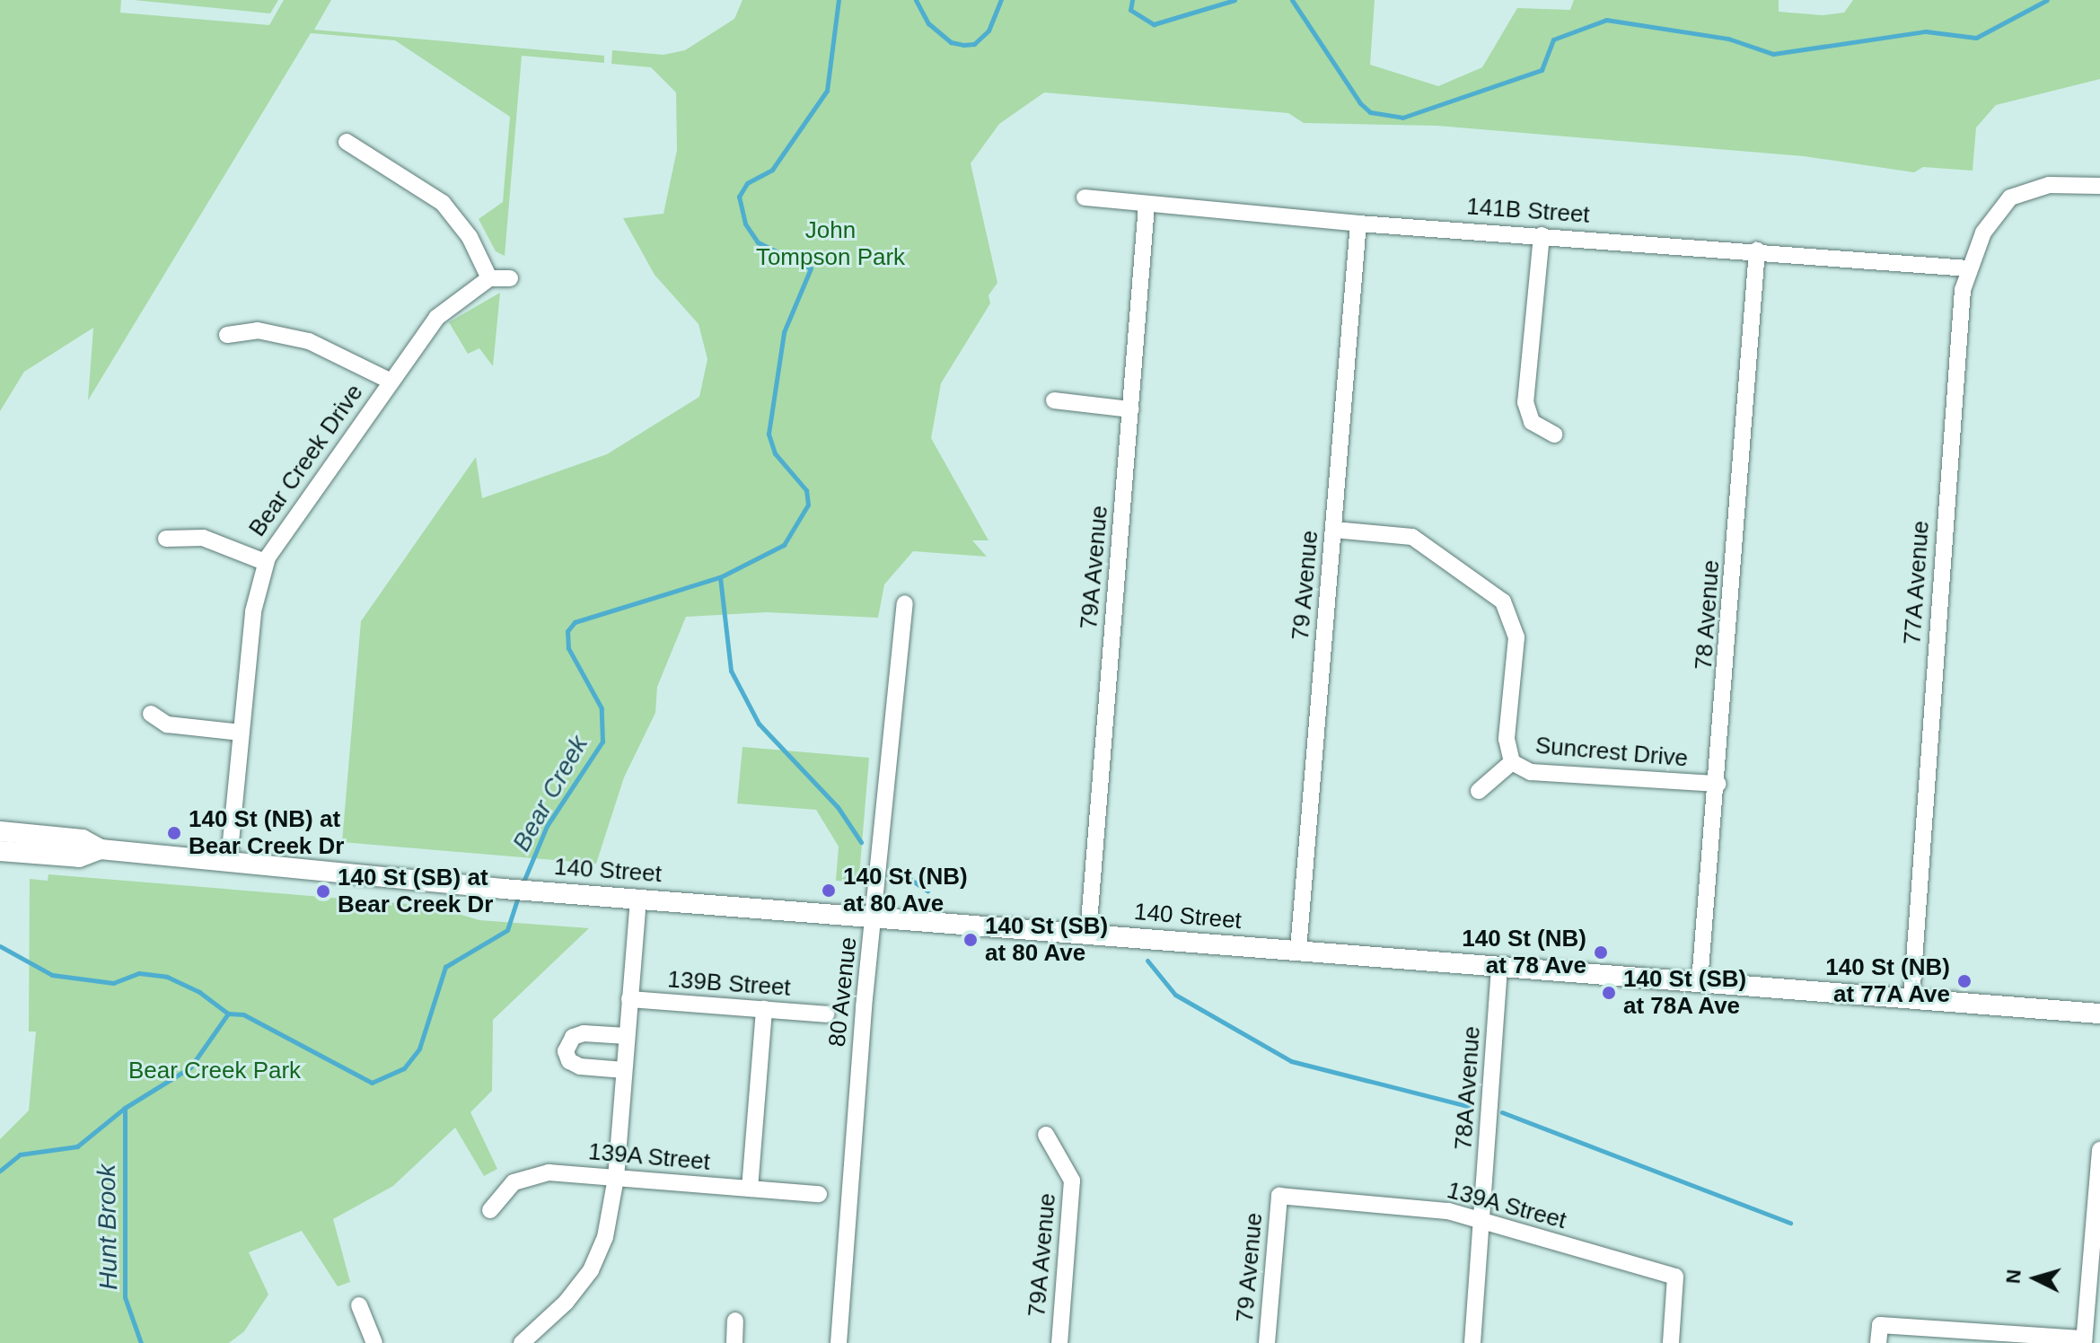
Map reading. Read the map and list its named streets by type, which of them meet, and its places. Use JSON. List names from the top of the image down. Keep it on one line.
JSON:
{"streets":{"main road":["140 Street"],"street":["141B Street","Bear Creek Drive","79A Avenue","77A Avenue","79 Avenue","78 Avenue","Suncrest Drive","139B Street","80 Avenue","78A Avenue","139A Street"]},"crossings":[["141B Street","79A Avenue"],["141B Street","77A Avenue"],["141B Street","79 Avenue"],["141B Street","78 Avenue"],["Bear Creek Drive","140 Street"],["79A Avenue","140 Street"],["77A Avenue","140 Street"],["79 Avenue","Suncrest Drive"],["79 Avenue","140 Street"],["79 Avenue","139A Street"],["78 Avenue","Suncrest Drive"],["78 Avenue","140 Street"],["140 Street","80 Avenue"],["140 Street","78A Avenue"],["78A Avenue","139A Street"]],"water":["Bear Creek","Hunt Brook"],"parks":["John Tompson Park","Bear Creek Park"],"places":["140 St (NB) at Bear Creek Dr","140 St (NB) at 80 Ave","140 St (SB) at Bear Creek Dr","140 St (SB) at 80 Ave","140 St (NB) at 78 Ave","140 St (NB) at 77A Ave","140 St (SB) at 78A Ave"],"north":"left"}
